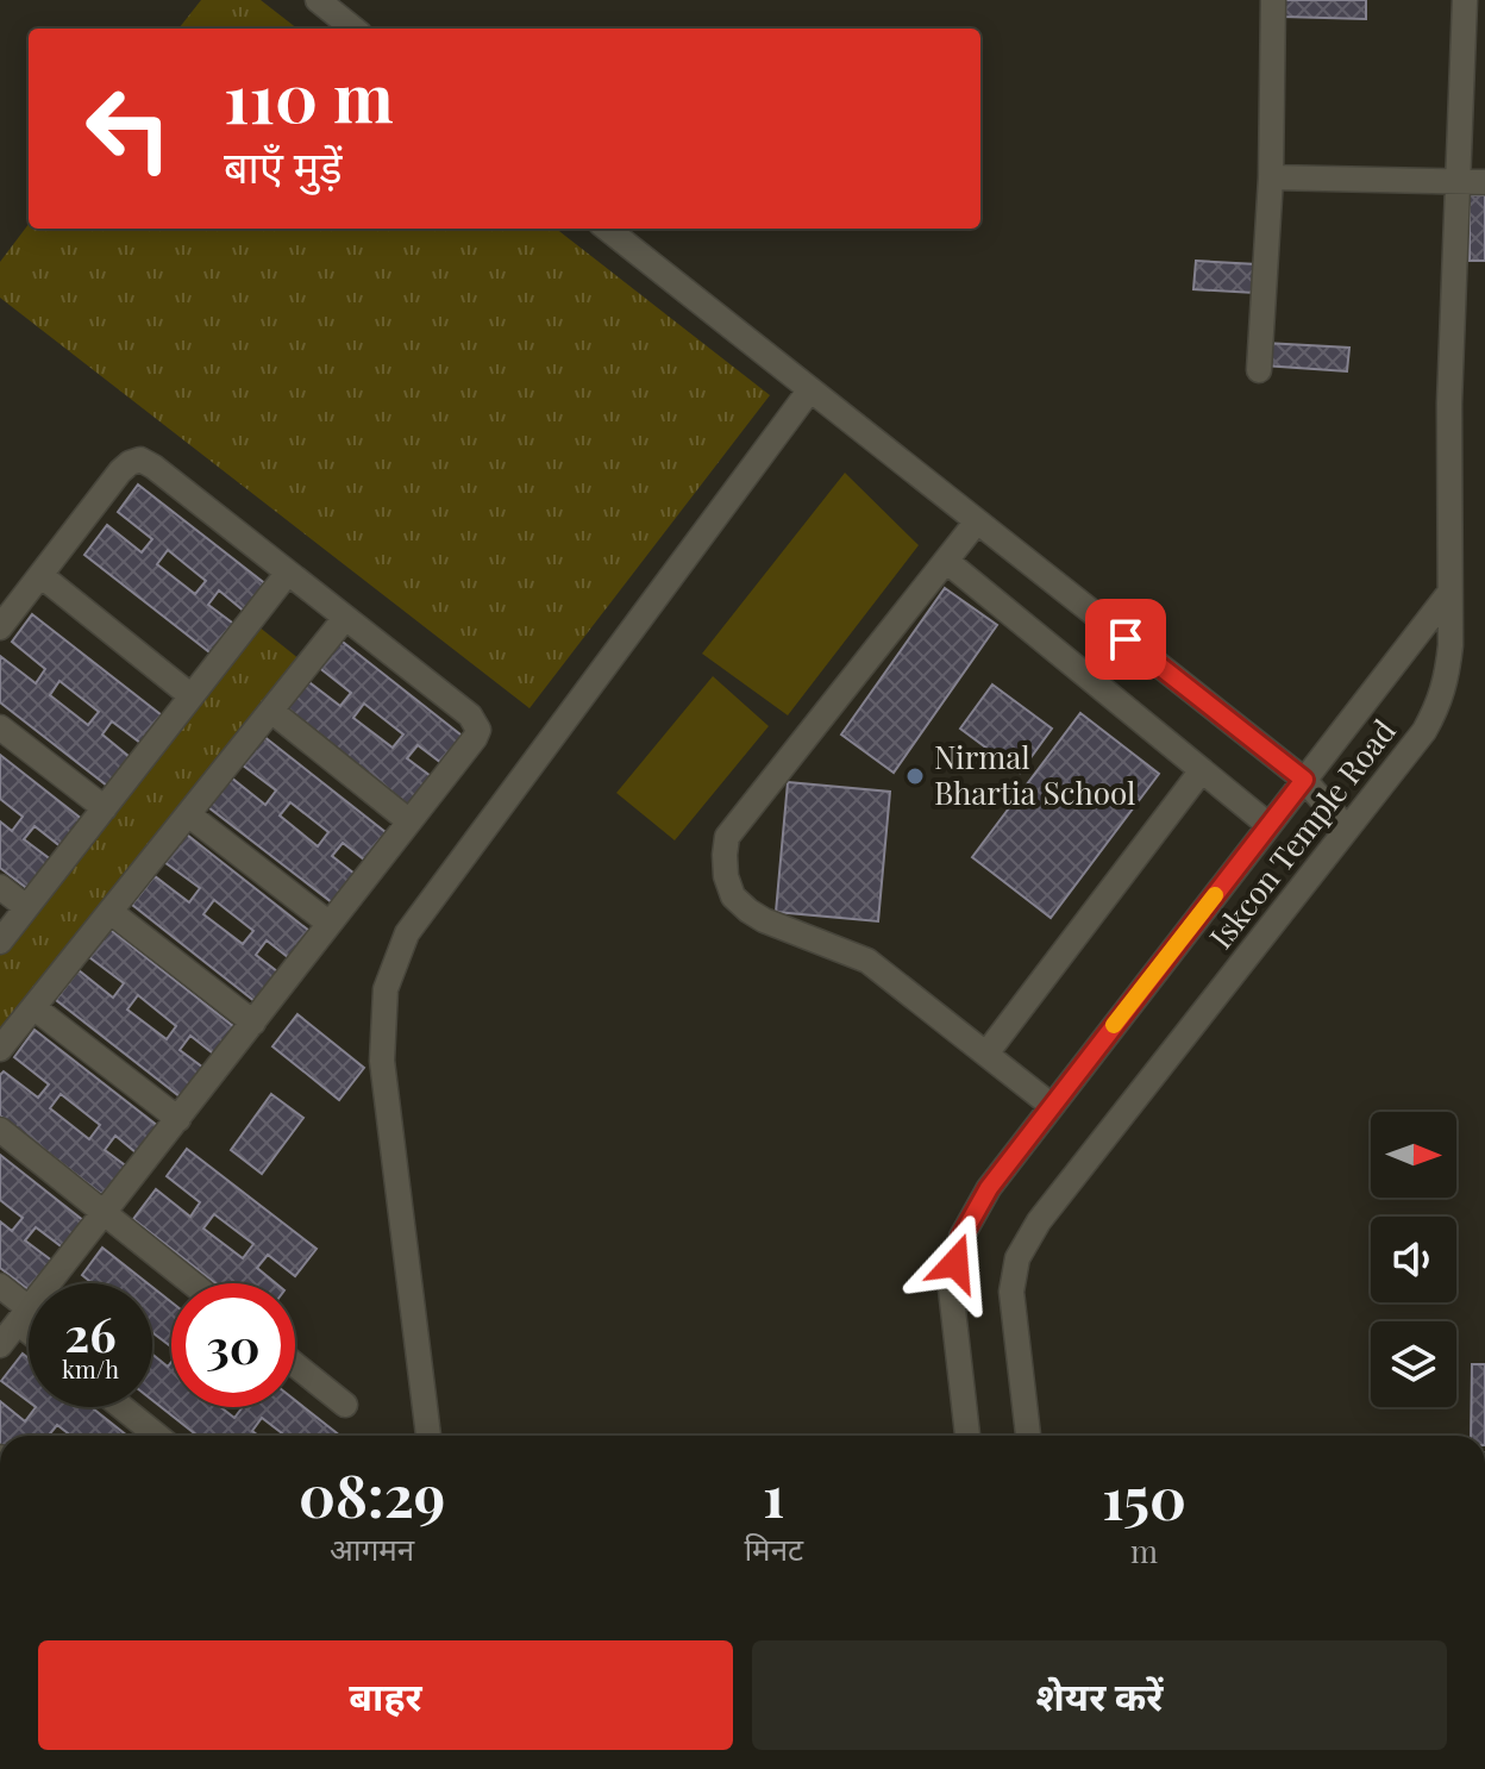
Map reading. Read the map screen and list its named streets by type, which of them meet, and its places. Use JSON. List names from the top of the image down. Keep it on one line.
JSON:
{"streets":{"street":["Iskcon Temple Road"]},"places":["Nirmal Bhartia School"],"north":"right","page":{"turn":["110 m","बाएँ मुड़ें"],"speed":"26 km/h","limit":"30","eta":["08:29","आगमन","1","मिनट","150","m"],"buttons":["बाहर","शेयर करें"]}}
